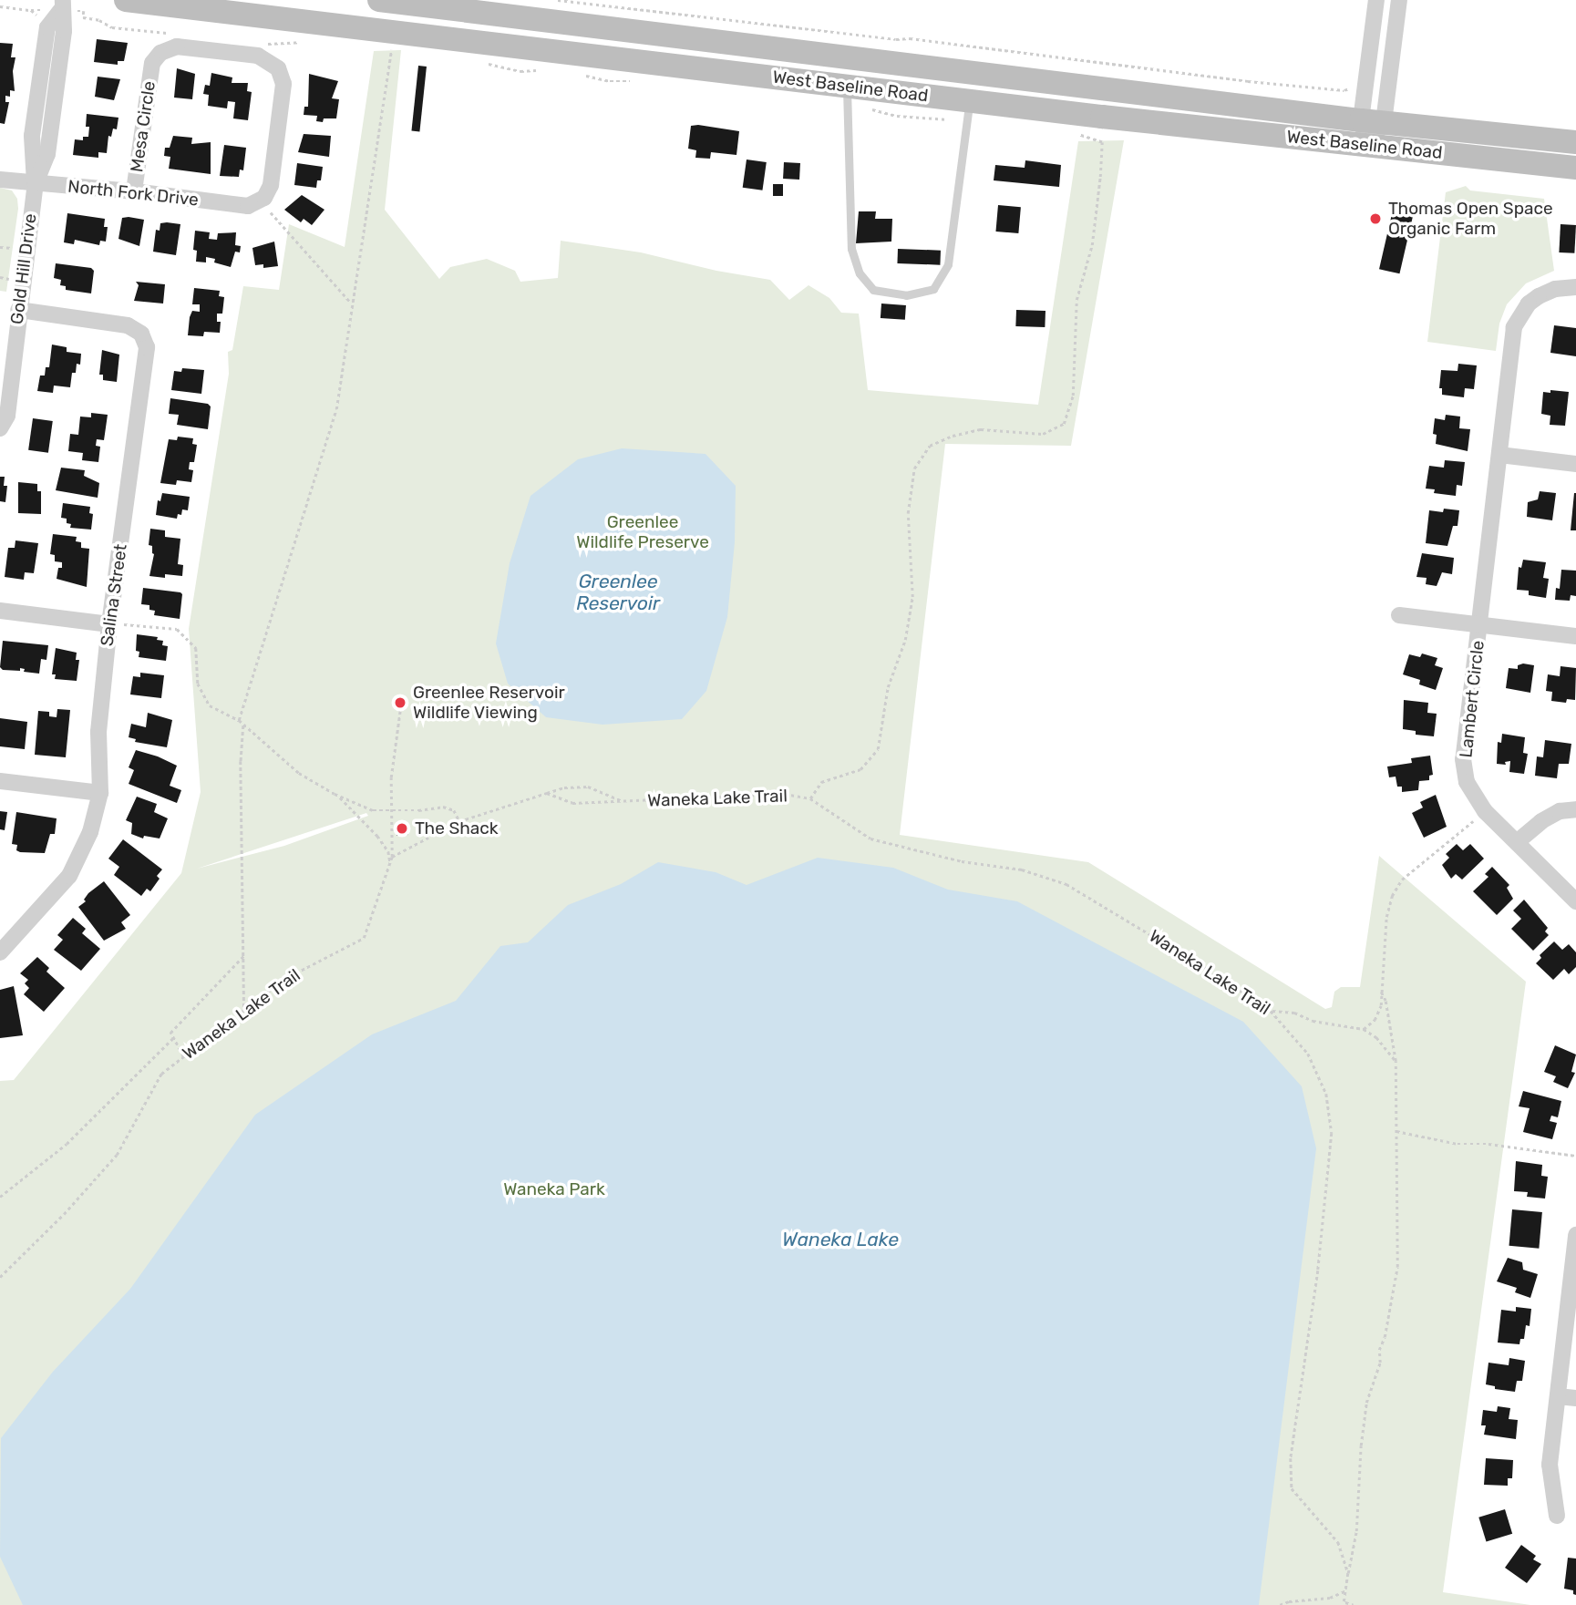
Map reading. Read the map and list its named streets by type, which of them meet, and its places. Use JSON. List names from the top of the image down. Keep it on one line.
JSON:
{"streets":{"main road":["West Baseline Road"],"street":["Mesa Circle","North Fork Drive","Gold Hill Drive","Salina Street","Lambert Circle"],"path":["Waneka Lake Trail"]},"crossings":[["Mesa Circle","North Fork Drive"],["North Fork Drive","Gold Hill Drive"],["Gold Hill Drive","Salina Street"]],"water":["Greenlee Reservoir","Waneka Lake"],"parks":["Greenlee Wildlife Preserve","Waneka Park"],"places":["Thomas Open Space Organic Farm","Greenlee Reservoir Wildlife Viewing","The Shack"]}
